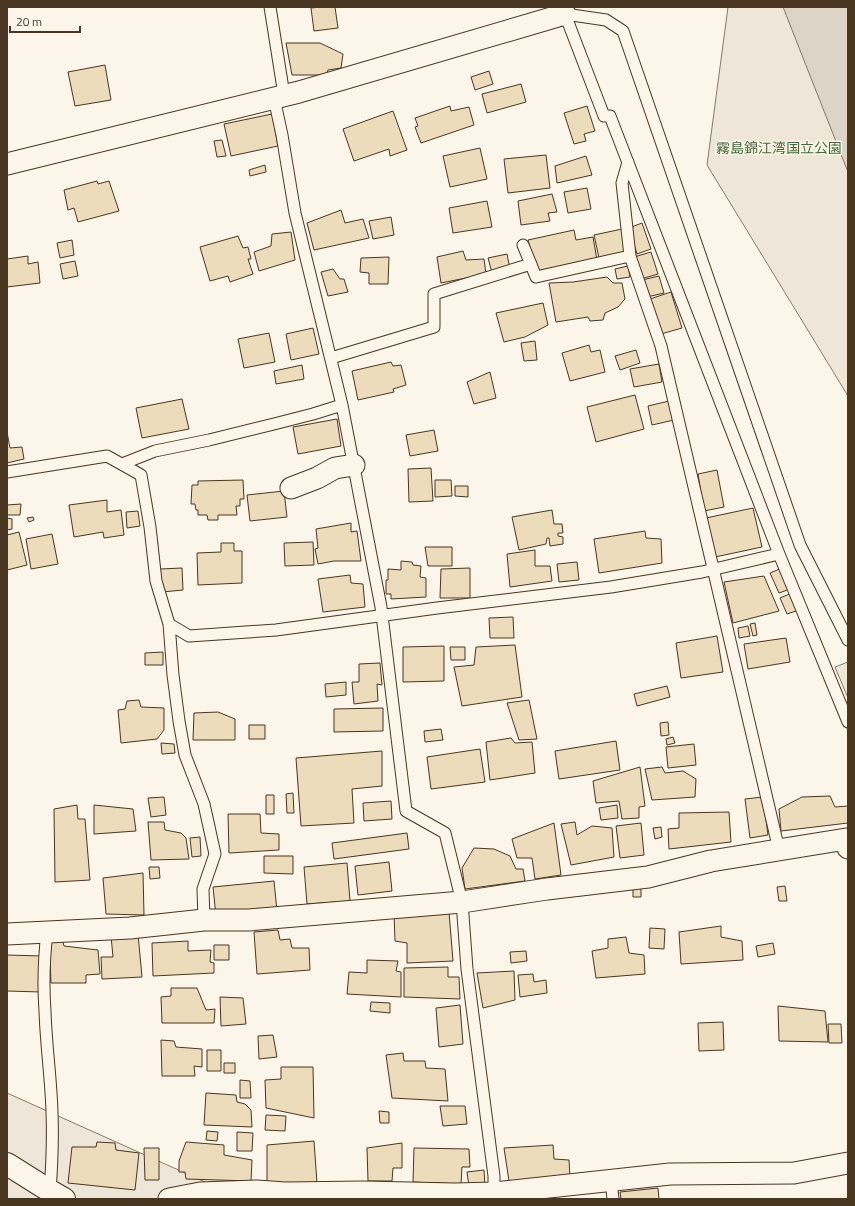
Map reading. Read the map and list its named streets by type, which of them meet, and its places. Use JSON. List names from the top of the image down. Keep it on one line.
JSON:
{"parks":["霧島錦江湾国立公園"],"scale_bar":"20 m"}
